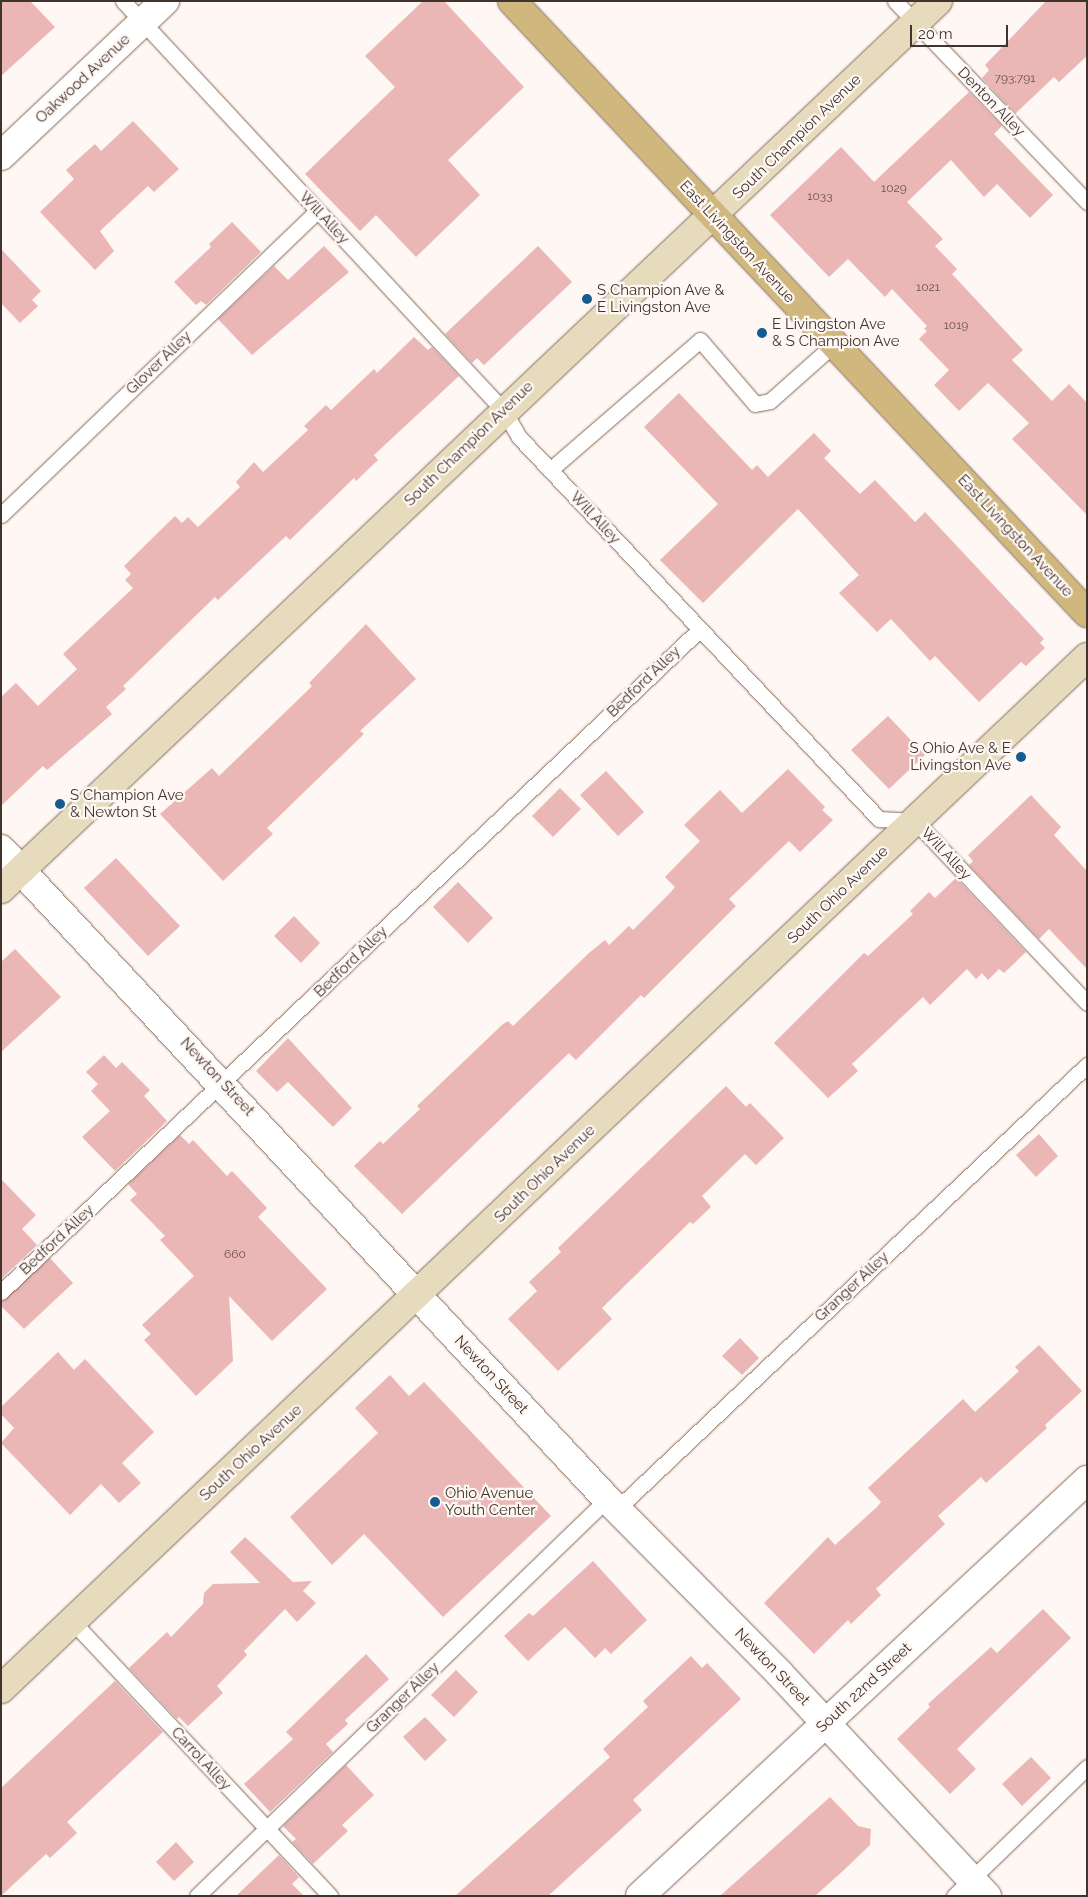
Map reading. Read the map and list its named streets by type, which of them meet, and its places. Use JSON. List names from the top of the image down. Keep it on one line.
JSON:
{"streets":{"main road":["East Livingston Avenue"],"street":["Oakwood Avenue","South Champion Avenue","South Ohio Avenue","Newton Street","South 22nd Street"],"lane":["Denton Alley","Will Alley","Glover Alley","Bedford Alley","Granger Alley","Carrol Alley"]},"crossings":[["Oakwood Avenue","Will Alley"],["Denton Alley","South Champion Avenue"],["South Champion Avenue","Will Alley"],["South Champion Avenue","East Livingston Avenue"],["South Champion Avenue","Newton Street"],["Will Alley","Glover Alley"],["Will Alley","Bedford Alley"],["Will Alley","South Ohio Avenue"],["Bedford Alley","Newton Street"],["South Ohio Avenue","Newton Street"],["South Ohio Avenue","Carrol Alley"],["Newton Street","Granger Alley"],["Newton Street","South 22nd Street"],["Granger Alley","Carrol Alley"]],"places":["S Champion Ave & E Livingston Ave","E Livingston Ave & S Champion Ave","S Ohio Ave & E Livingston Ave","S Champion Ave & Newton St","Ohio Avenue Youth Center"],"house_numbers":["793;791","1029","1033","1021","1019","660"],"scale_bar":"20 m"}
